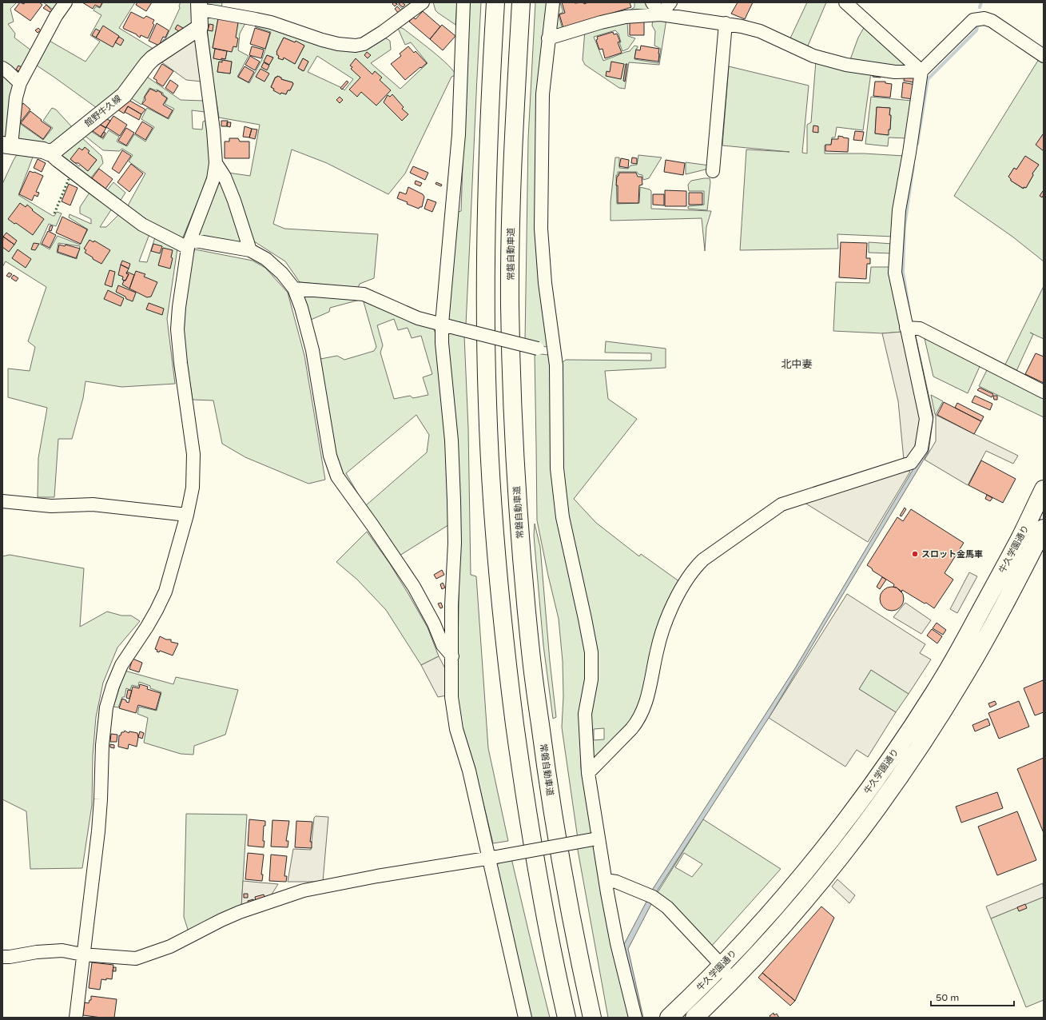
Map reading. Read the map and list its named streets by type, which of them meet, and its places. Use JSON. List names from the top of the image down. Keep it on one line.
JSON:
{"streets":{"highway":["常磐自動車道","牛久学園通り"],"main road":["館野牛久線"]},"districts":["北中妻"],"places":["スロット金馬車"],"scale_bar":"50 m"}
